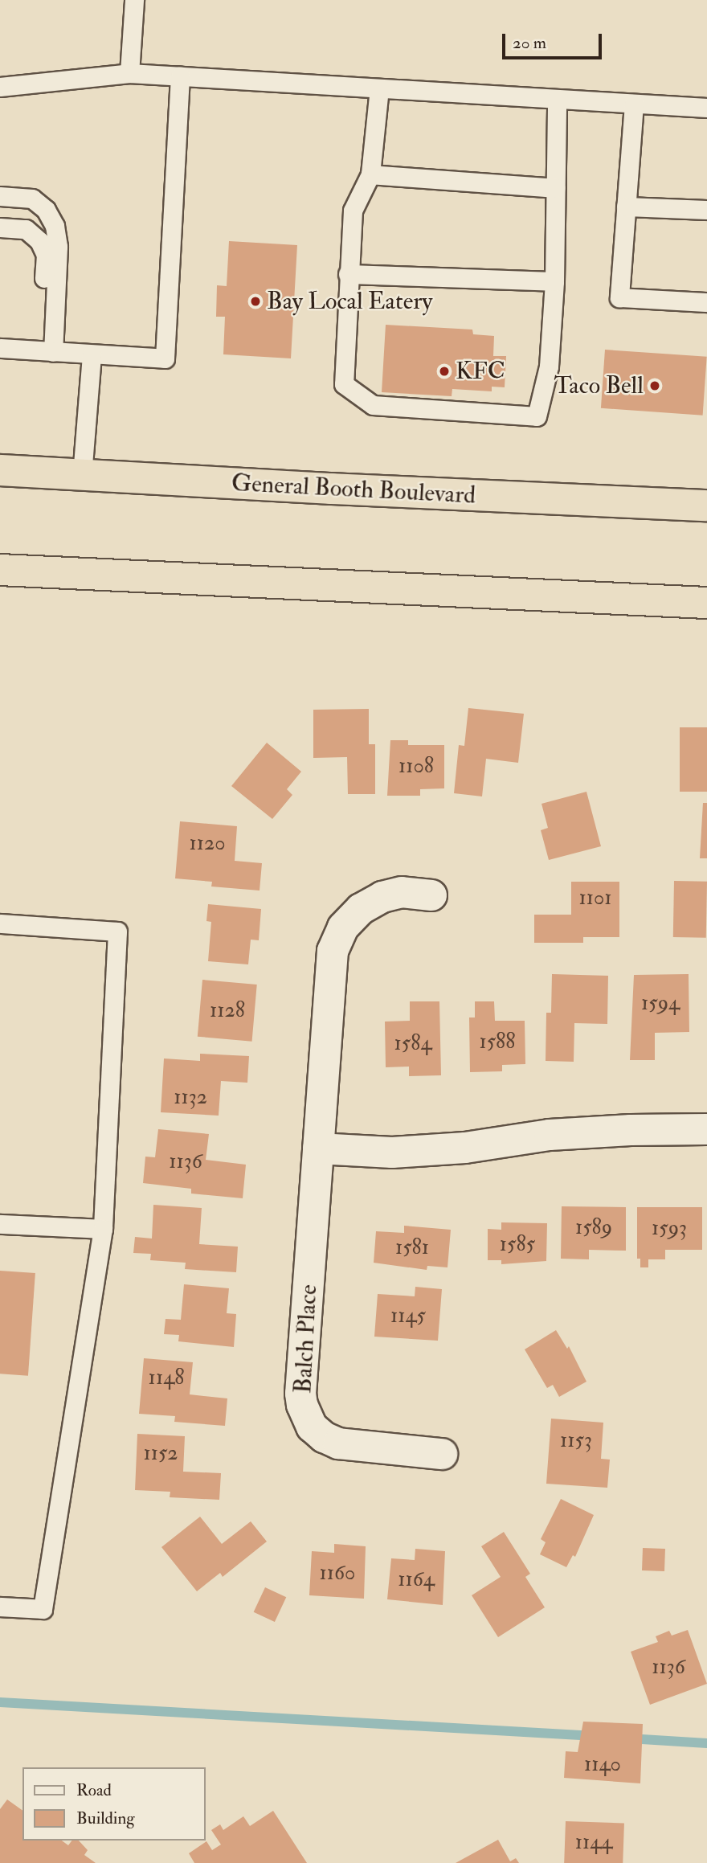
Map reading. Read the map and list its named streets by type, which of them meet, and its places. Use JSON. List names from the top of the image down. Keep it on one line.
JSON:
{"streets":{"highway":["General Booth Boulevard"],"street":["Balch Place"]},"places":["Bay Local Eatery","KFC","Taco Bell"],"house_numbers":["1108","1120","1101","1594","1128","1588","1584","1132","1136","1589","1593","1585","1581","1145","1148","1153","1152","1160","1164","1136","1140","1144"],"legend":["Road","Building"],"scale_bar":"20 m"}
